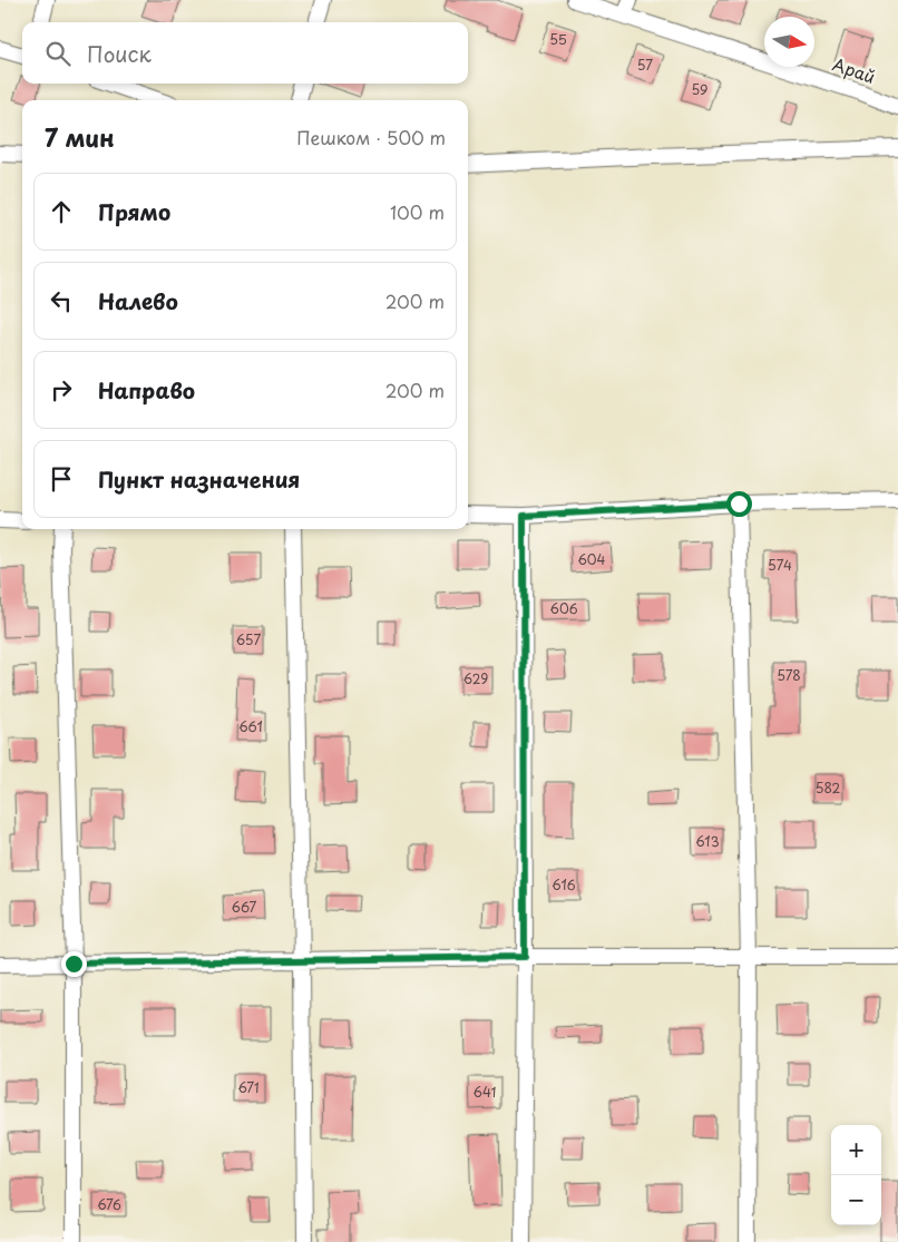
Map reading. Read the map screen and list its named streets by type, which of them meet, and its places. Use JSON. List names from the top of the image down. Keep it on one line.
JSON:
{"streets":{"street":["Арай"]},"house_numbers":["55","57","59","604","574","606","657","578","629","661","582","613","616","667","671","641","676"],"north":"right","page":{"search":"Поиск","heading":["7 мин","Пешком · 500 m"],"list":[["Прямо","100 m"],["Налево","200 m"],["Направо","200 m"],"Пункт назначения"],"map_buttons":["+","−"]}}
